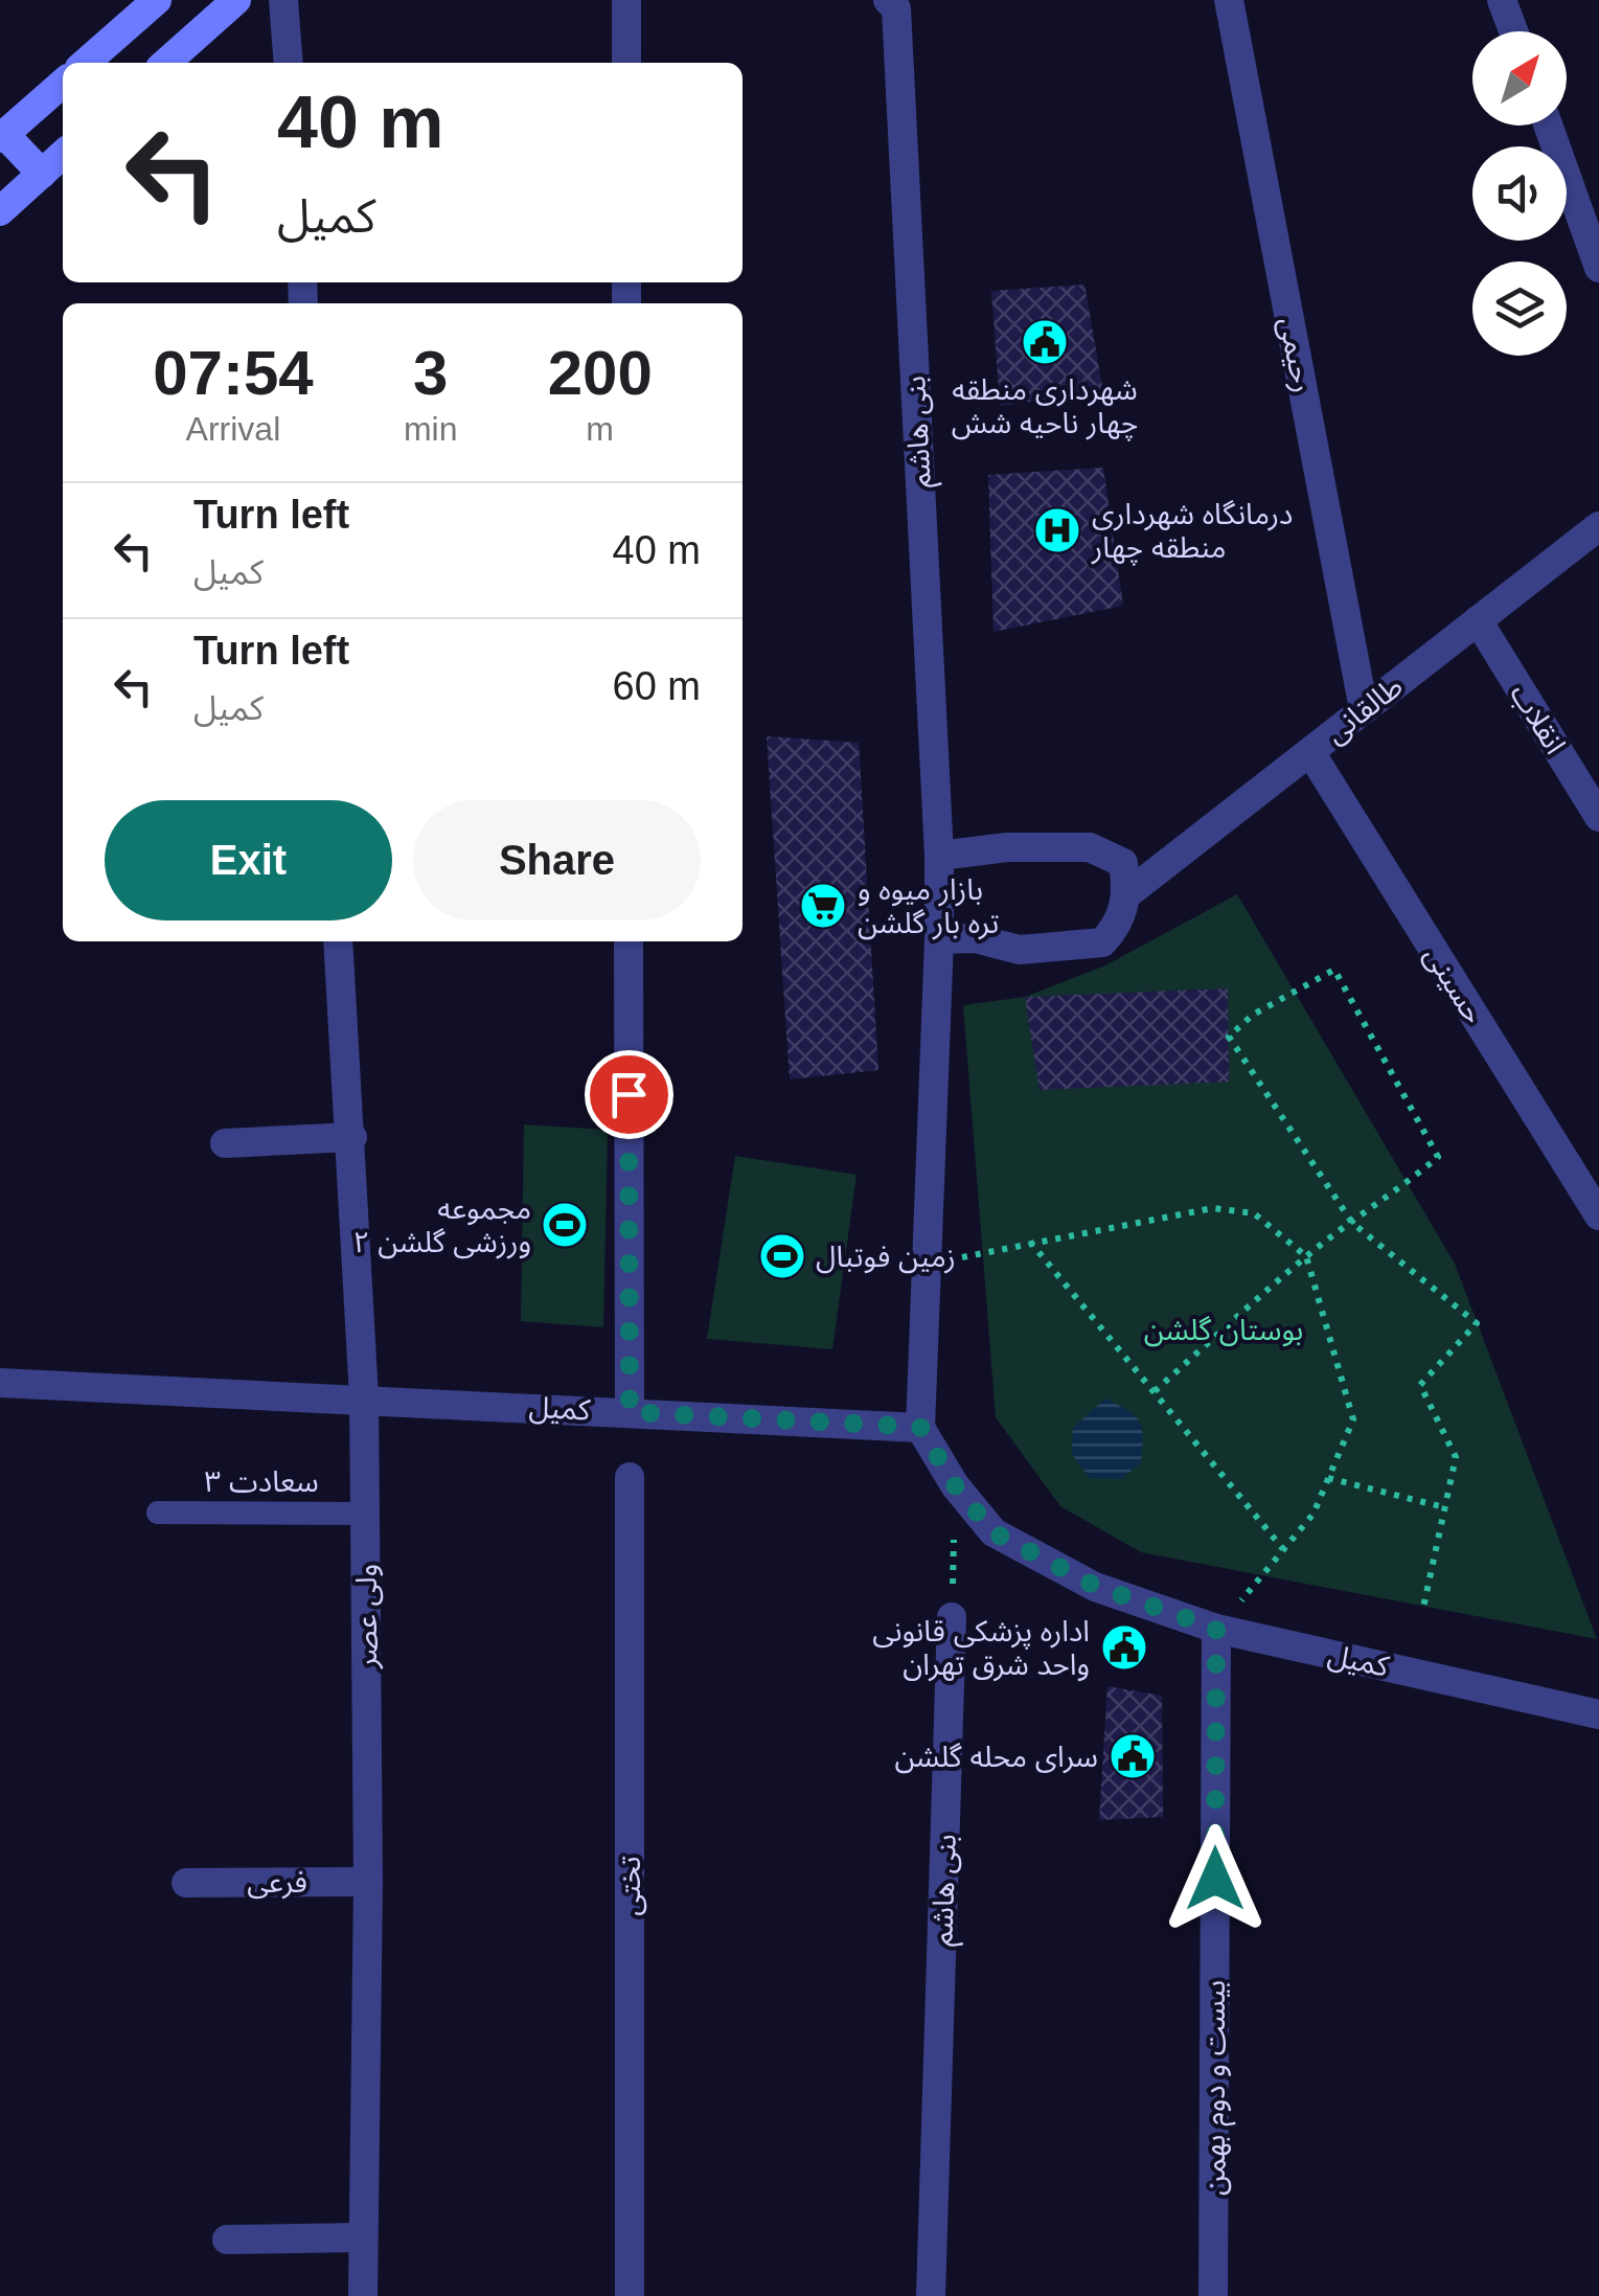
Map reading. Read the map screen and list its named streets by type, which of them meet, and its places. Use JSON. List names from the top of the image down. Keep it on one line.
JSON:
{"streets":{"street":["رحیمی","بنی هاشم","طالقانی","انقلاب","حسینی","کمیل","ولی عصر","فرعی","تختی","بیست و دوم بهمن"],"lane":["سعادت ۳"]},"crossings":[["رحیمی","طالقانی"],["طالقانی","انقلاب"],["طالقانی","حسینی"],["کمیل","ولی عصر"],["کمیل","بیست و دوم بهمن"],["سعادت ۳","ولی عصر"],["ولی عصر","فرعی"]],"parks":["بوستان گلشن"],"places":{"public building":["شهرداری منطقه چهار ناحیه شش","اداره پزشكی قانونی واحد شرق تهران","سرای محله گلشن"],"hospital":["درمانگاه شهرداری منطقه چهار"],"supermarket":["بازار میوه و تره بار گلشن"],"sports":["مجموعه ورزشی گلشن ۲","زمین فوتبال"]},"north":"top right","page":{"turn":["40 m","کمیل"],"eta":["07:54","Arrival","3","min","200","m"],"list":[{"name":"Turn left","note":"کمیل","value":"40 m"},{"name":"Turn left","note":"کمیل","value":"60 m"}],"buttons":["Exit","Share"]}}
